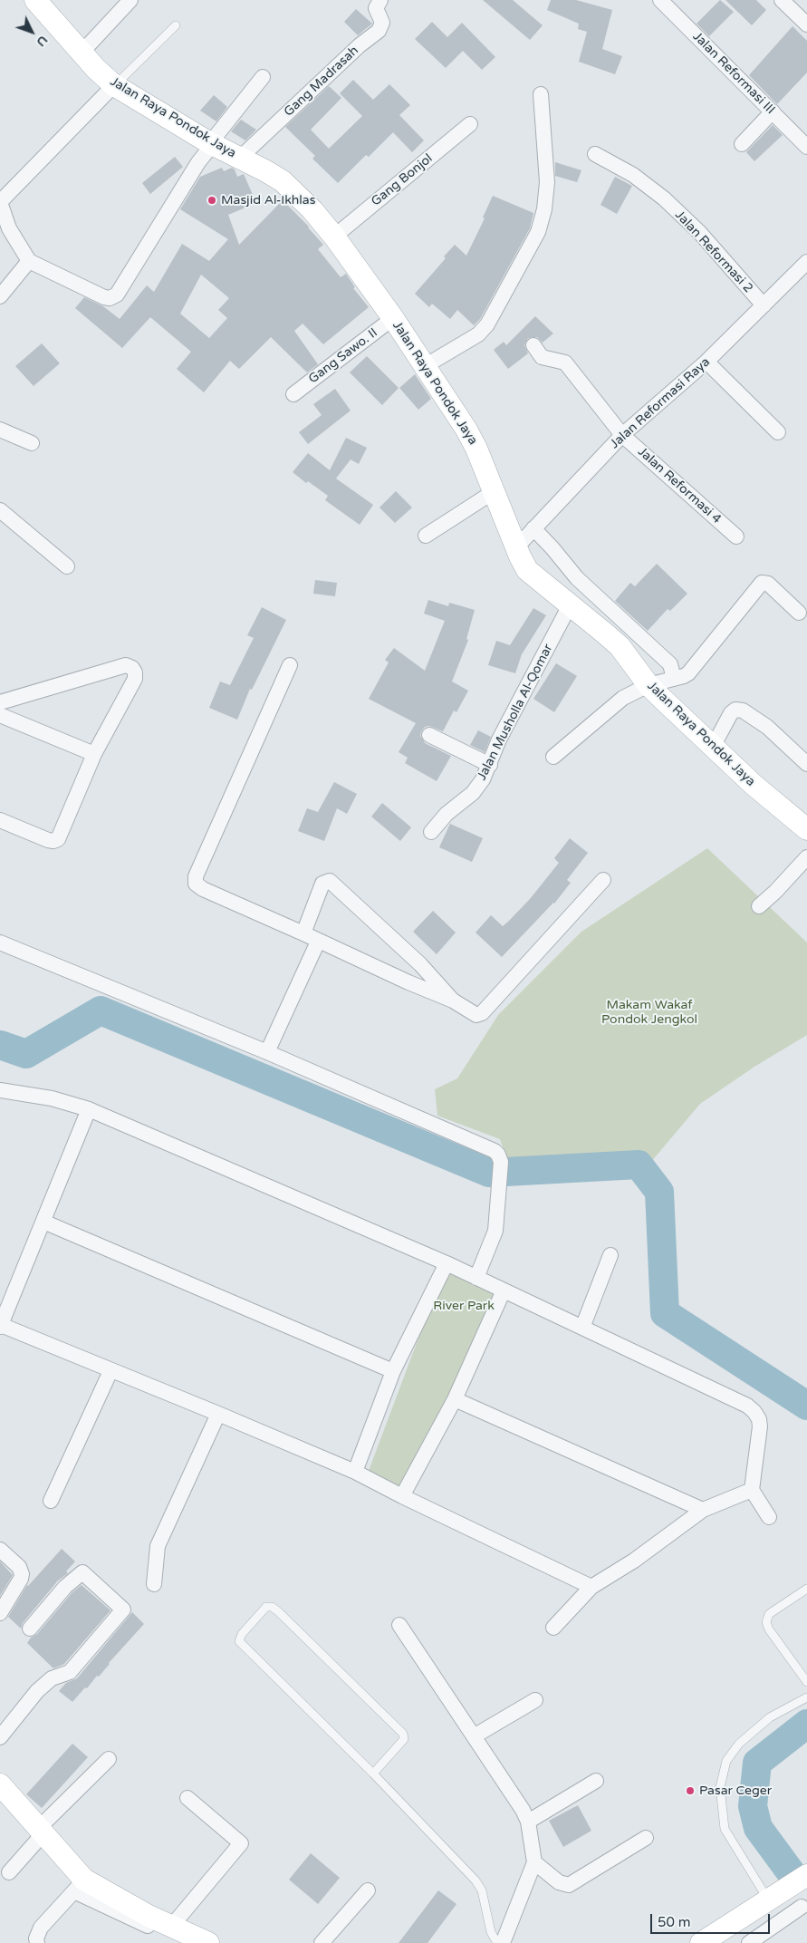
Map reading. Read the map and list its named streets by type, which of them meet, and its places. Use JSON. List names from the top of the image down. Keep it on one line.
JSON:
{"streets":{"main road":["Jalan Raya Pondok Jaya"],"street":["Jalan Reformasi III","Gang Madrasah","Gang Bonjol","Jalan Reformasi 2","Gang Sawo. II","Jalan Reformasi Raya","Jalan Reformasi 4","Jalan Musholla Al-Qomar"]},"crossings":[["Gang Madrasah","Jalan Raya Pondok Jaya"],["Jalan Raya Pondok Jaya","Gang Bonjol"],["Jalan Raya Pondok Jaya","Gang Sawo. II"],["Jalan Raya Pondok Jaya","Jalan Reformasi Raya"],["Jalan Raya Pondok Jaya","Jalan Musholla Al-Qomar"],["Jalan Reformasi 2","Jalan Reformasi Raya"],["Jalan Reformasi Raya","Jalan Reformasi 4"]],"parks":["Makam Wakaf Pondok Jengkol","River Park"],"places":["Masjid Al-Ikhlas","Pasar Ceger"],"scale_bar":"50 m","north":"bottom right"}
